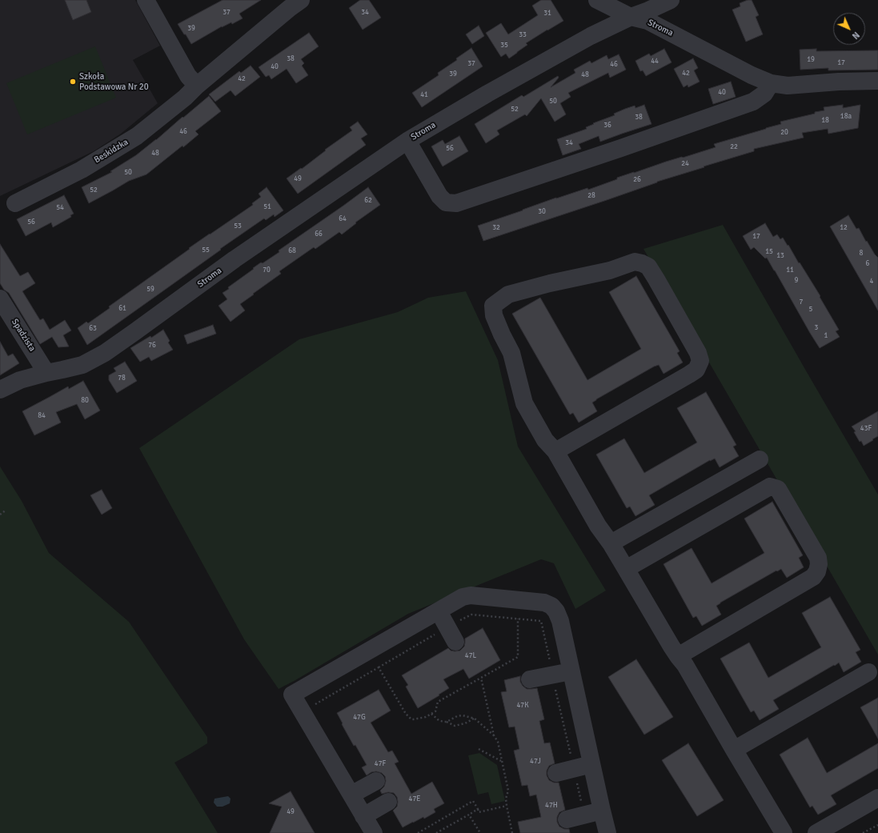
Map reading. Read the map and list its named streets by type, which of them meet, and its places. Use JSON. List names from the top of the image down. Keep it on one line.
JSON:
{"streets":{"street":["Stroma","Beskidzka","Spadzista"]},"crossings":[["Stroma","Spadzista"]],"places":["Szkoła Podstawowa Nr 20"],"house_numbers":["37","34","31","39","33","35","38","19","44","17","37","46","40","42","39","48","42","40","41","50","52","18a","38","18","36","46","20","34","22","56","48","24","50","49","26","52","28","62","51","54","30","64","56","53","32","12","66","17","55","68","15","8","13","6","70","11","9","4","59","7","61","5","3","63","1","76","78","80","84","43F","47L","47K","47G","47J","47F","47E","47H","49"],"north":"bottom right"}
